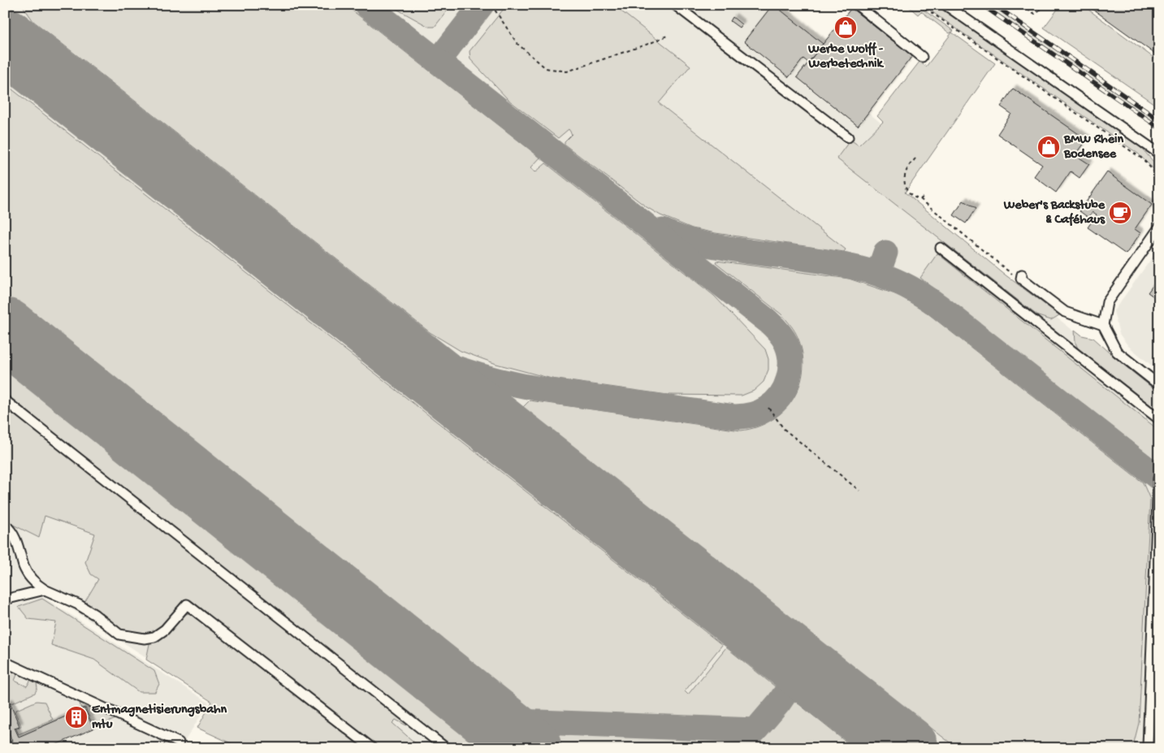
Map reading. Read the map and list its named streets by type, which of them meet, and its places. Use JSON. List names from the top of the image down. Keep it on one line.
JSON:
{"places":{"shop":["Werbe Wolff - Werbetechnik","BMW Rhein Bodensee"],"cafe":["Weber's Backstube & Caféhaus"],"building":["Entmagnetisierungsbahn mtu"]}}
